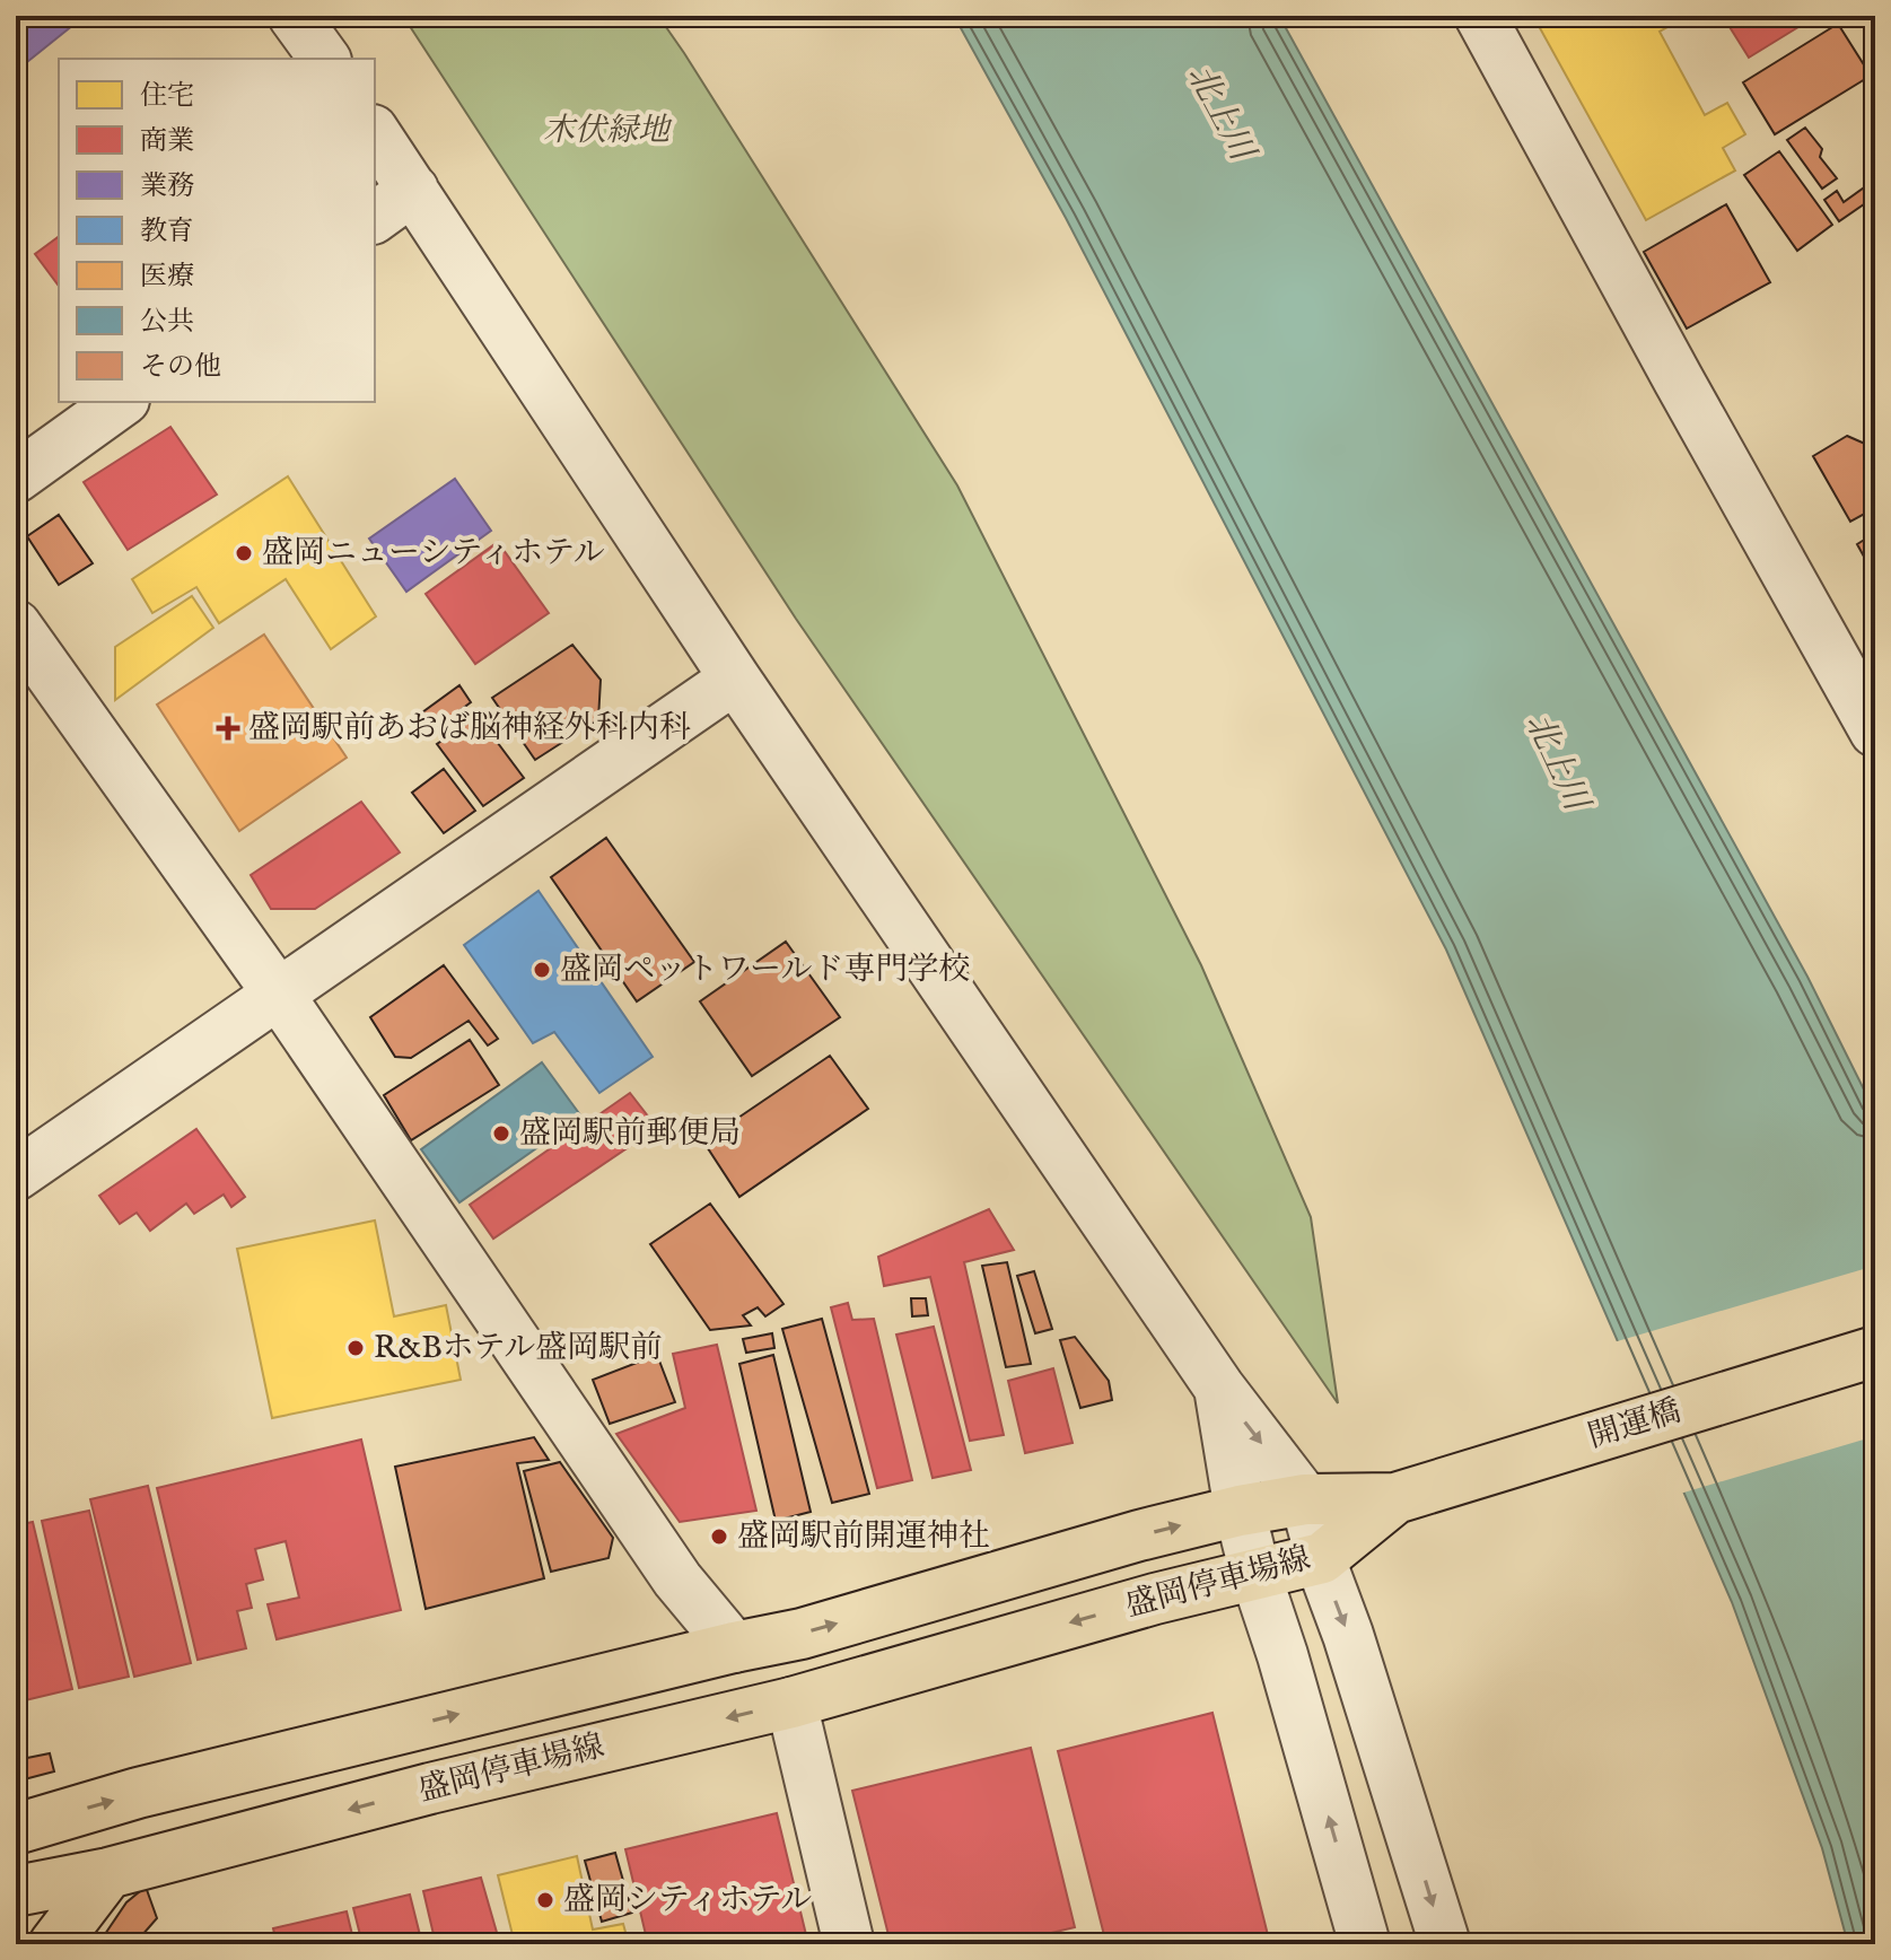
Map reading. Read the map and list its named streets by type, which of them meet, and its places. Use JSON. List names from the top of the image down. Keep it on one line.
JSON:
{"streets":{"main road":["開運橋","盛岡停車場線"]},"crossings":[["開運橋","盛岡停車場線"]],"water":["北上川"],"parks":["木伏緑地"],"places":{"other":["盛岡ニューシティホテル","盛岡ペットワールド専門学校","盛岡駅前郵便局","R&Bホテル盛岡駅前","盛岡駅前開運神社","盛岡シティホテル"],"health":["盛岡駅前あおば脳神経外科内科"]},"legend":["住宅","商業","業務","教育","医療","公共","その他"]}
